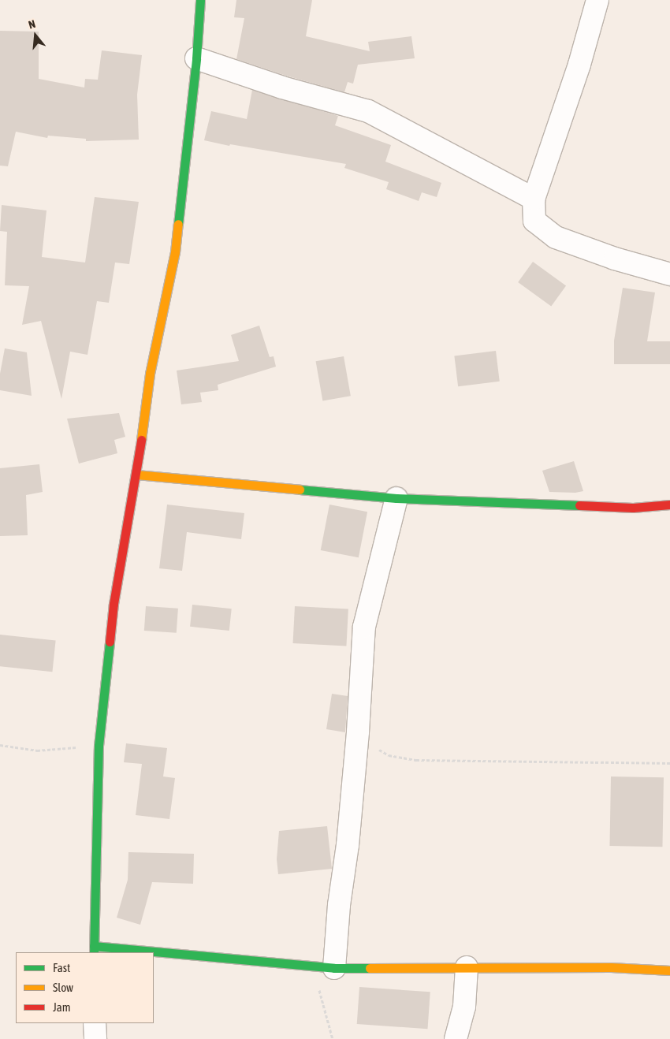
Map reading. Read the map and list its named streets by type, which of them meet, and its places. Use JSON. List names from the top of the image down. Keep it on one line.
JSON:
{"legend":["Fast","Slow","Jam"],"north":"top"}
